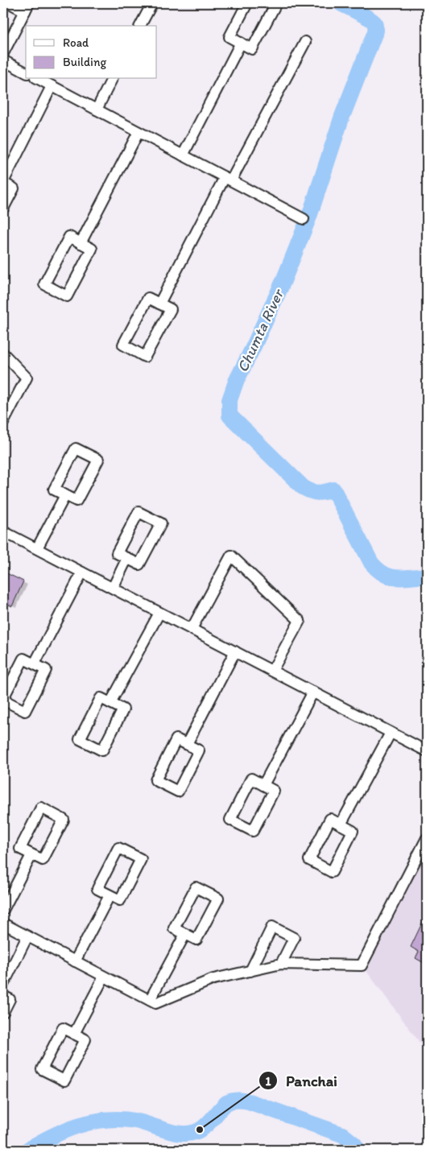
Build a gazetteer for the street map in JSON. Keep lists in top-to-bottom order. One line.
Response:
{"water":["Chumta River"],"places":["Panchai"],"legend":["Road","Building"]}
